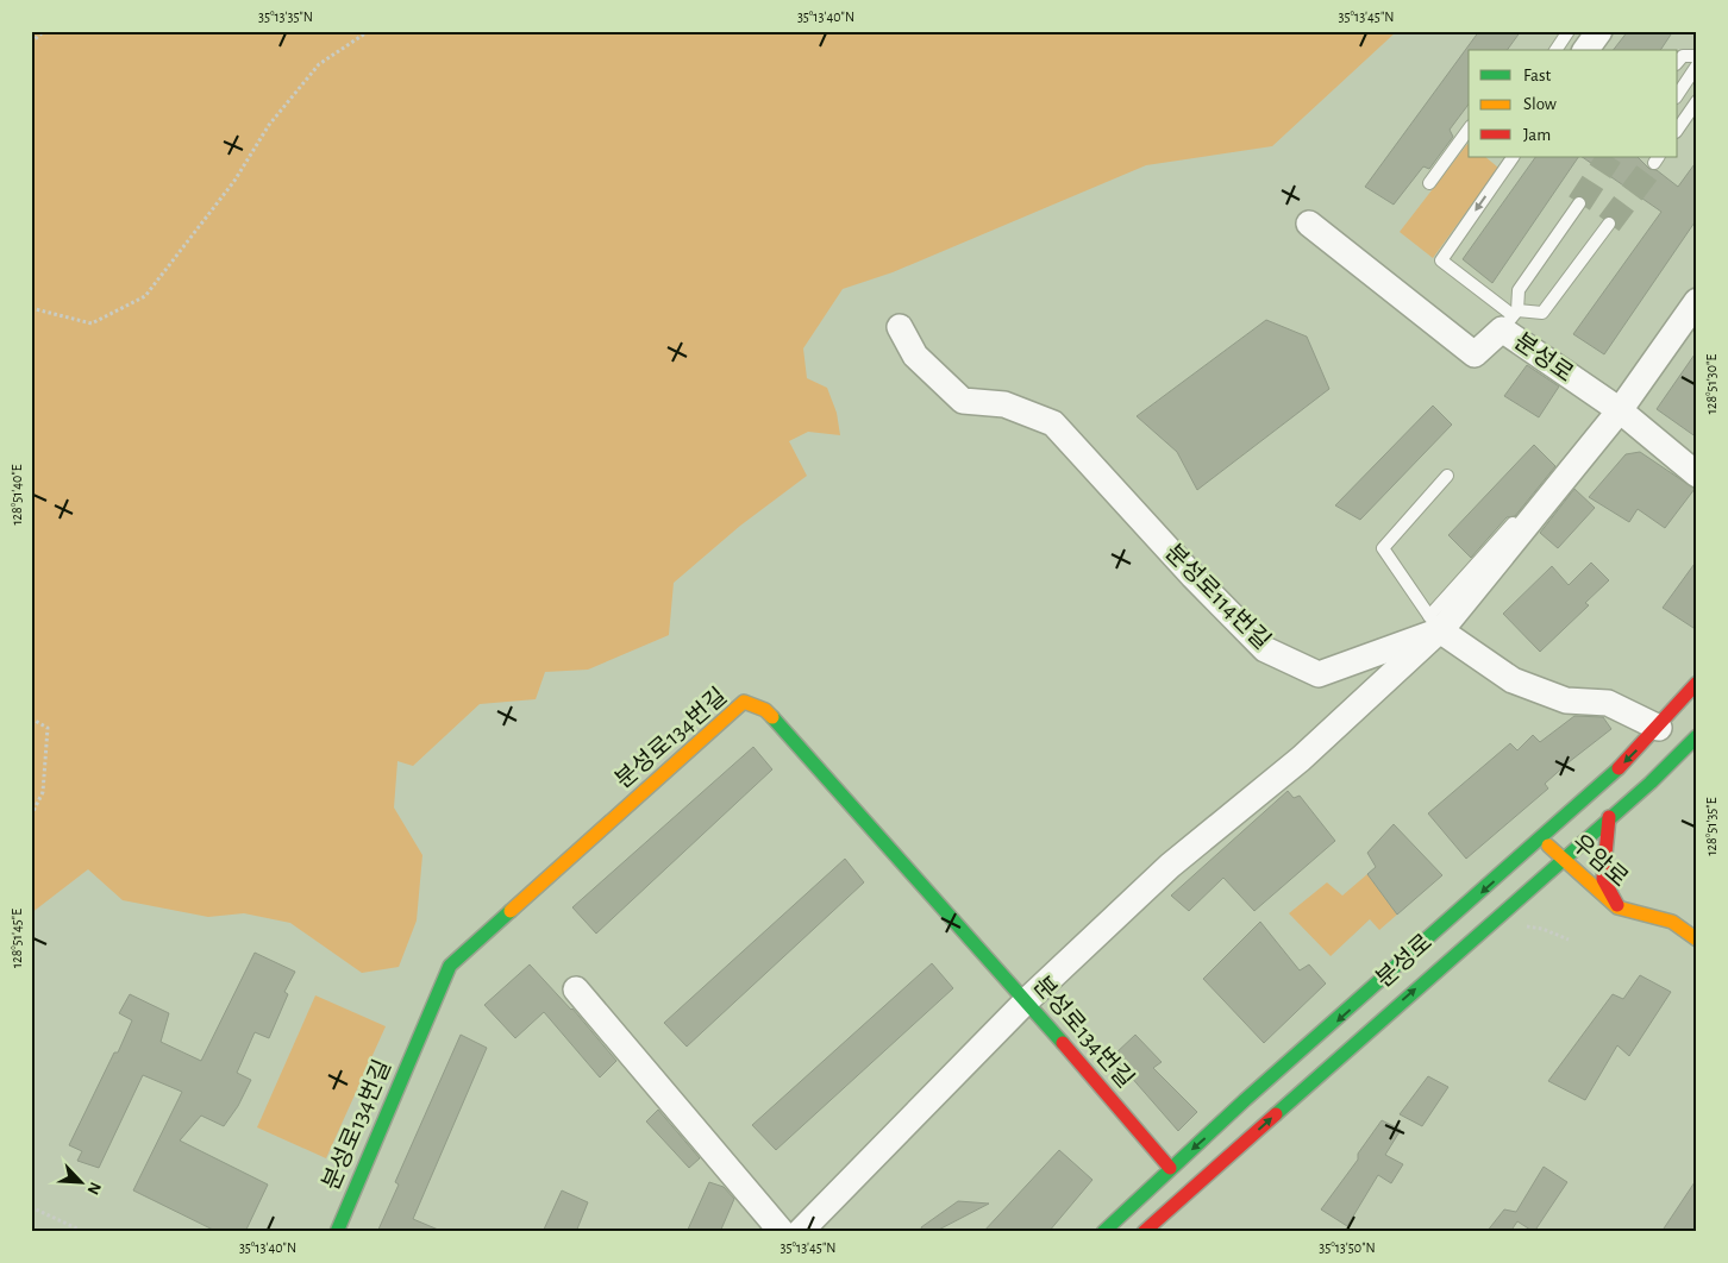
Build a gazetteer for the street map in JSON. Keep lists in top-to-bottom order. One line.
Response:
{"streets":{"main road":["분성로","분성로134번길","우암로"],"street":["분성로114번길"]},"crossings":[["분성로","분성로134번길"],["분성로","우암로"]],"legend":["Fast","Slow","Jam"],"north":"bottom right","coordinates":["35°13'35\"N","35°13'40\"N","35°13'45\"N","128°51'30\"E","128°51'40\"E","128°51'35\"E","128°51'45\"E","35°13'50\"N"]}
